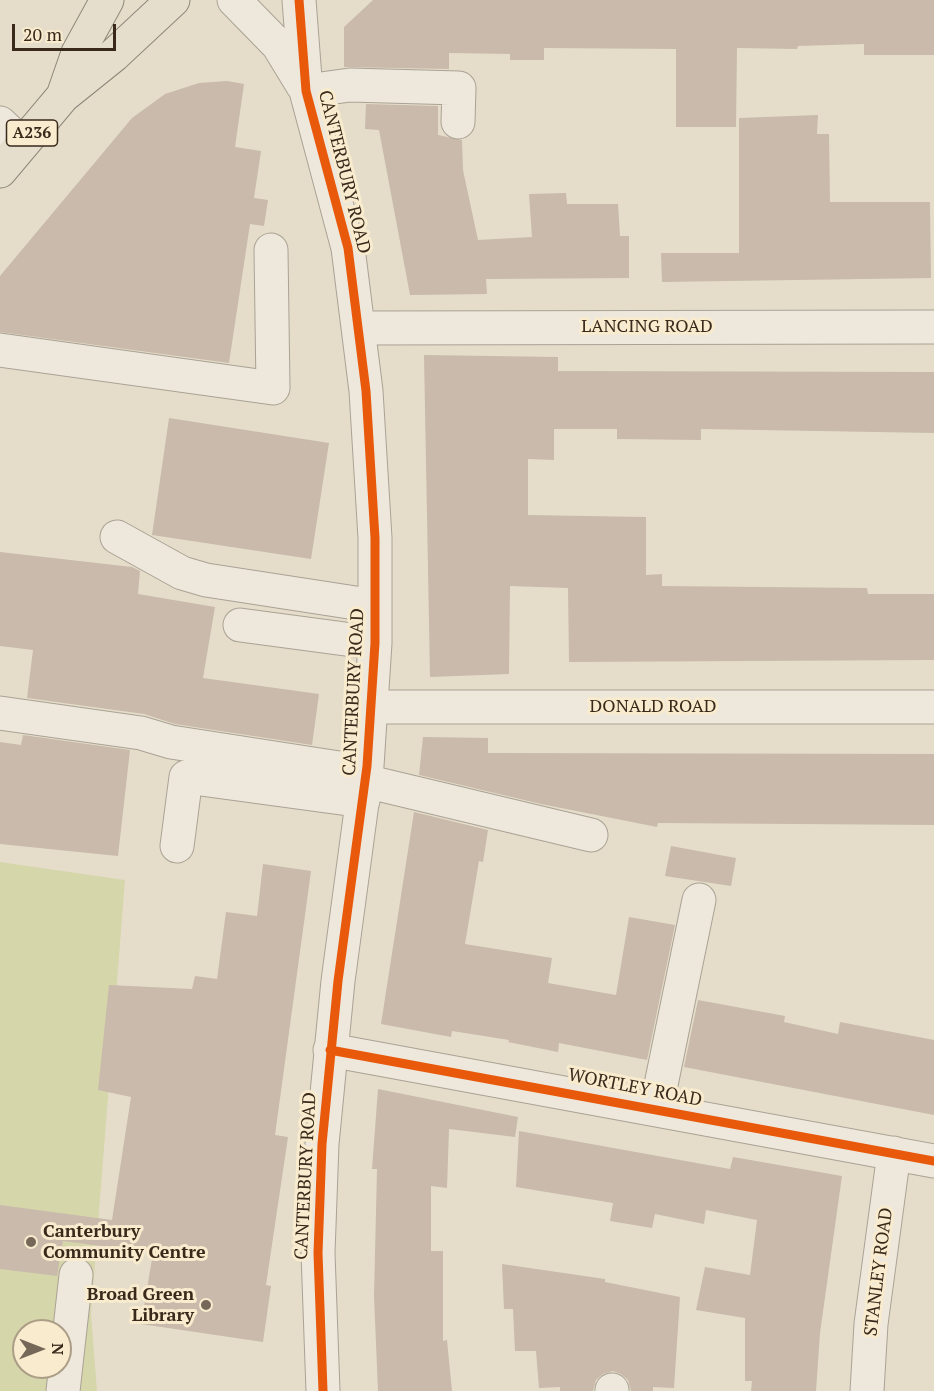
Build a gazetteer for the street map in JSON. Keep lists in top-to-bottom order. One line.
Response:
{"streets":{"main road":["A236"],"street":["CANTERBURY ROAD","LANCING ROAD","DONALD ROAD","WORTLEY ROAD","STANLEY ROAD"]},"crossings":[["CANTERBURY ROAD","LANCING ROAD"],["CANTERBURY ROAD","DONALD ROAD"],["CANTERBURY ROAD","WORTLEY ROAD"],["WORTLEY ROAD","STANLEY ROAD"]],"places":["Canterbury Community Centre","Broad Green Library"],"scale_bar":"20 m","north":"right"}
